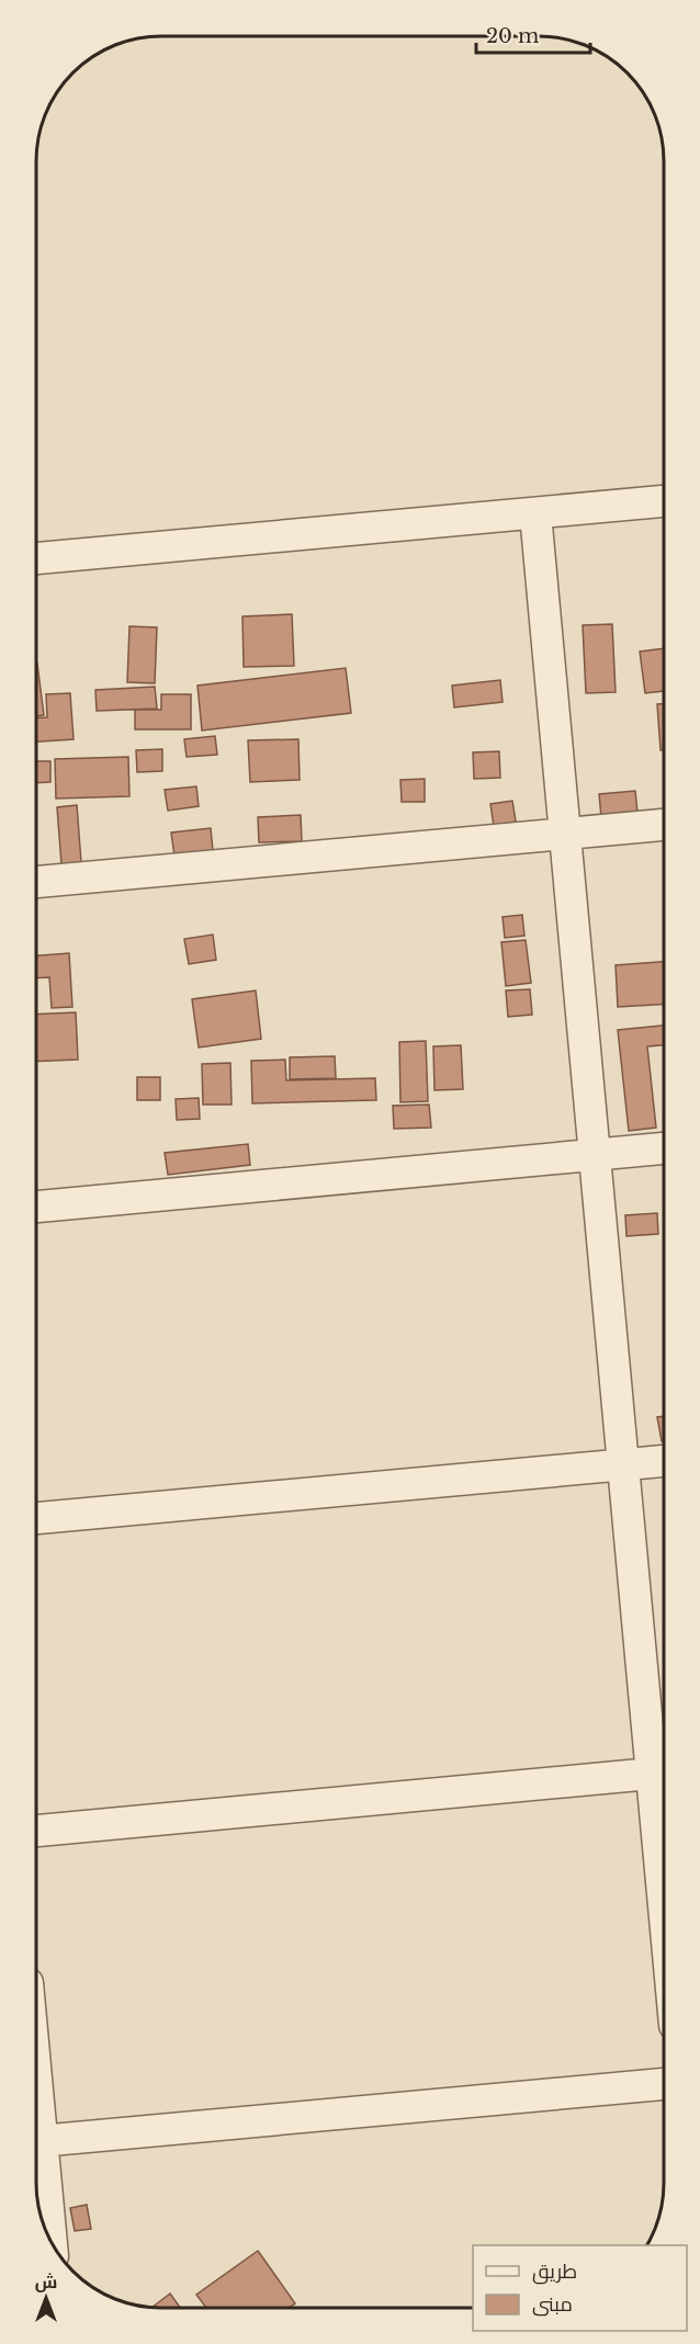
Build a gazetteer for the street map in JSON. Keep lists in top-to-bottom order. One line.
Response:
{"legend":["طريق","مبنى"],"scale_bar":"20 m","north":"top"}
